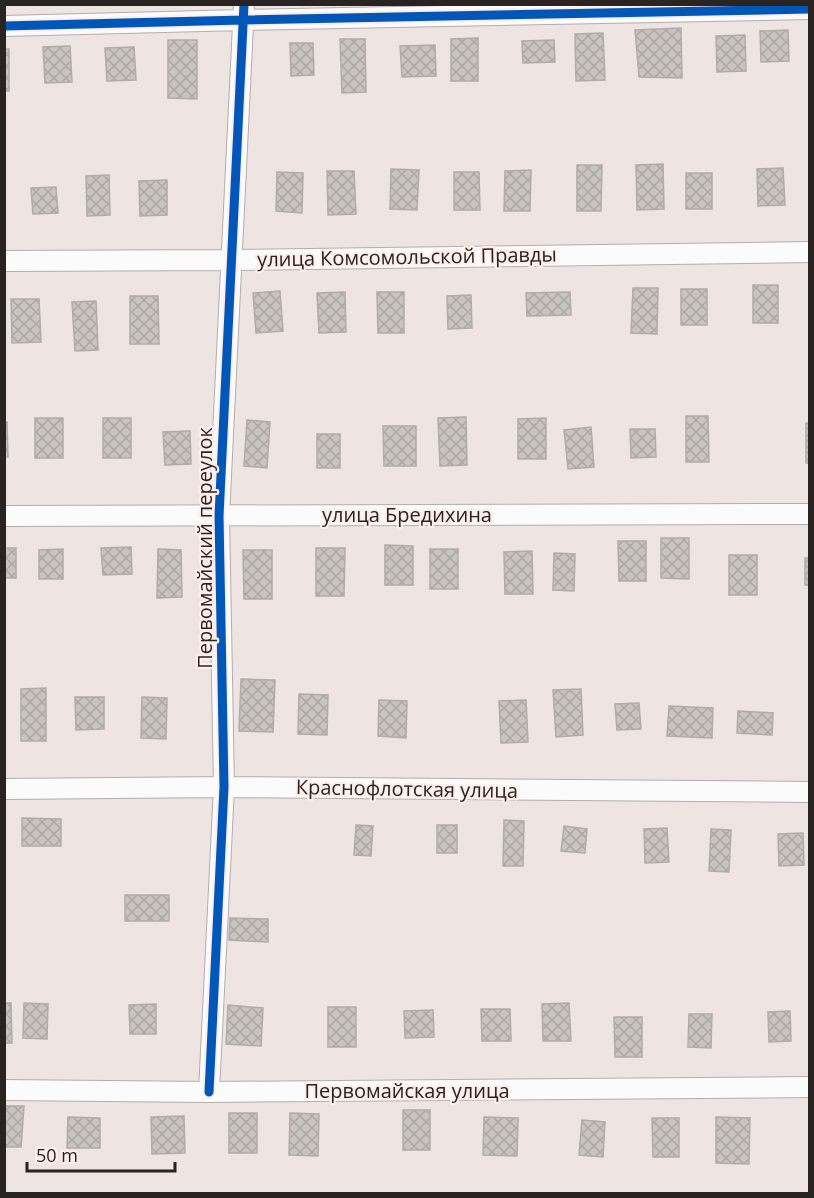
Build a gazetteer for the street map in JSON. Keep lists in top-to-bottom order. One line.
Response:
{"streets":{"street":["улица Комсомольской Правды","улица Бредихина","Первомайский переулок","Краснофлотская улица","Первомайская улица"]},"crossings":[["улица Комсомольской Правды","Первомайский переулок"],["улица Бредихина","Первомайский переулок"],["Первомайский переулок","Краснофлотская улица"],["Первомайский переулок","Первомайская улица"]],"scale_bar":"50 m"}
